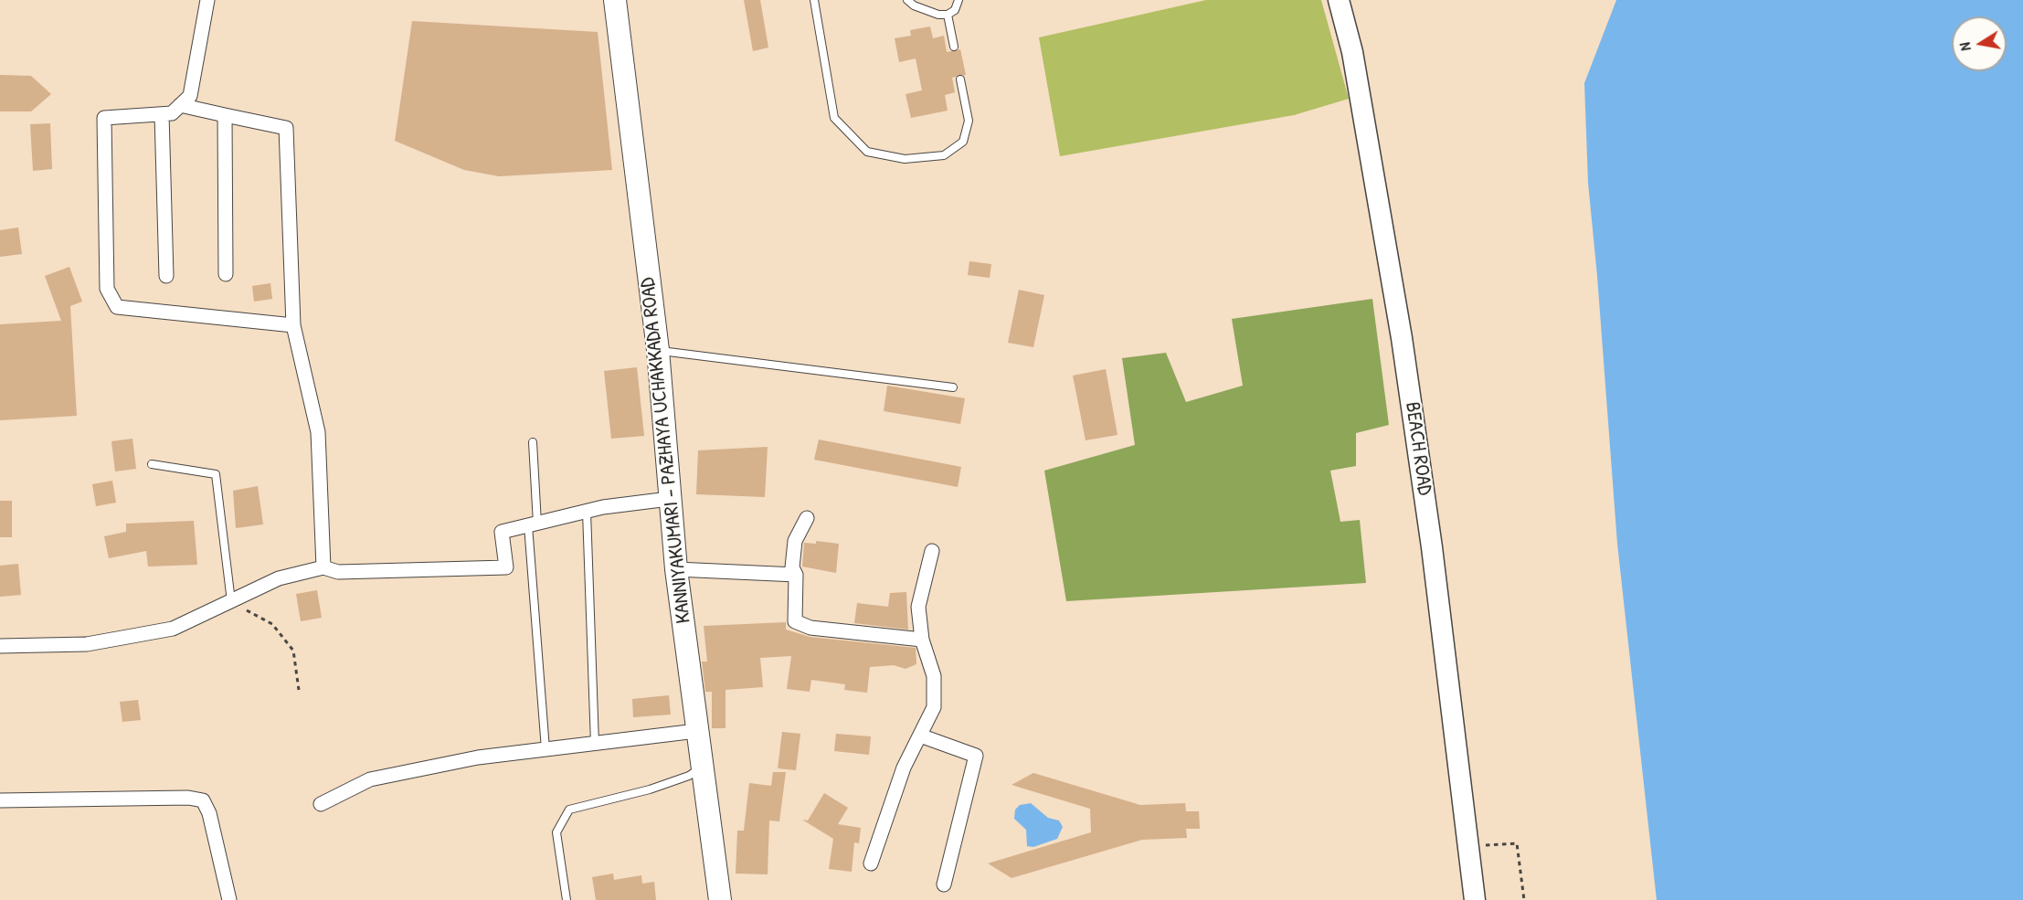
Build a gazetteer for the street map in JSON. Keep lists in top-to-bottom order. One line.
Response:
{"streets":{"main road":["KANNIYAKUMARI - PAZHAYA UCHAKKADA ROAD"],"street":["BEACH ROAD"]},"north":"left"}
